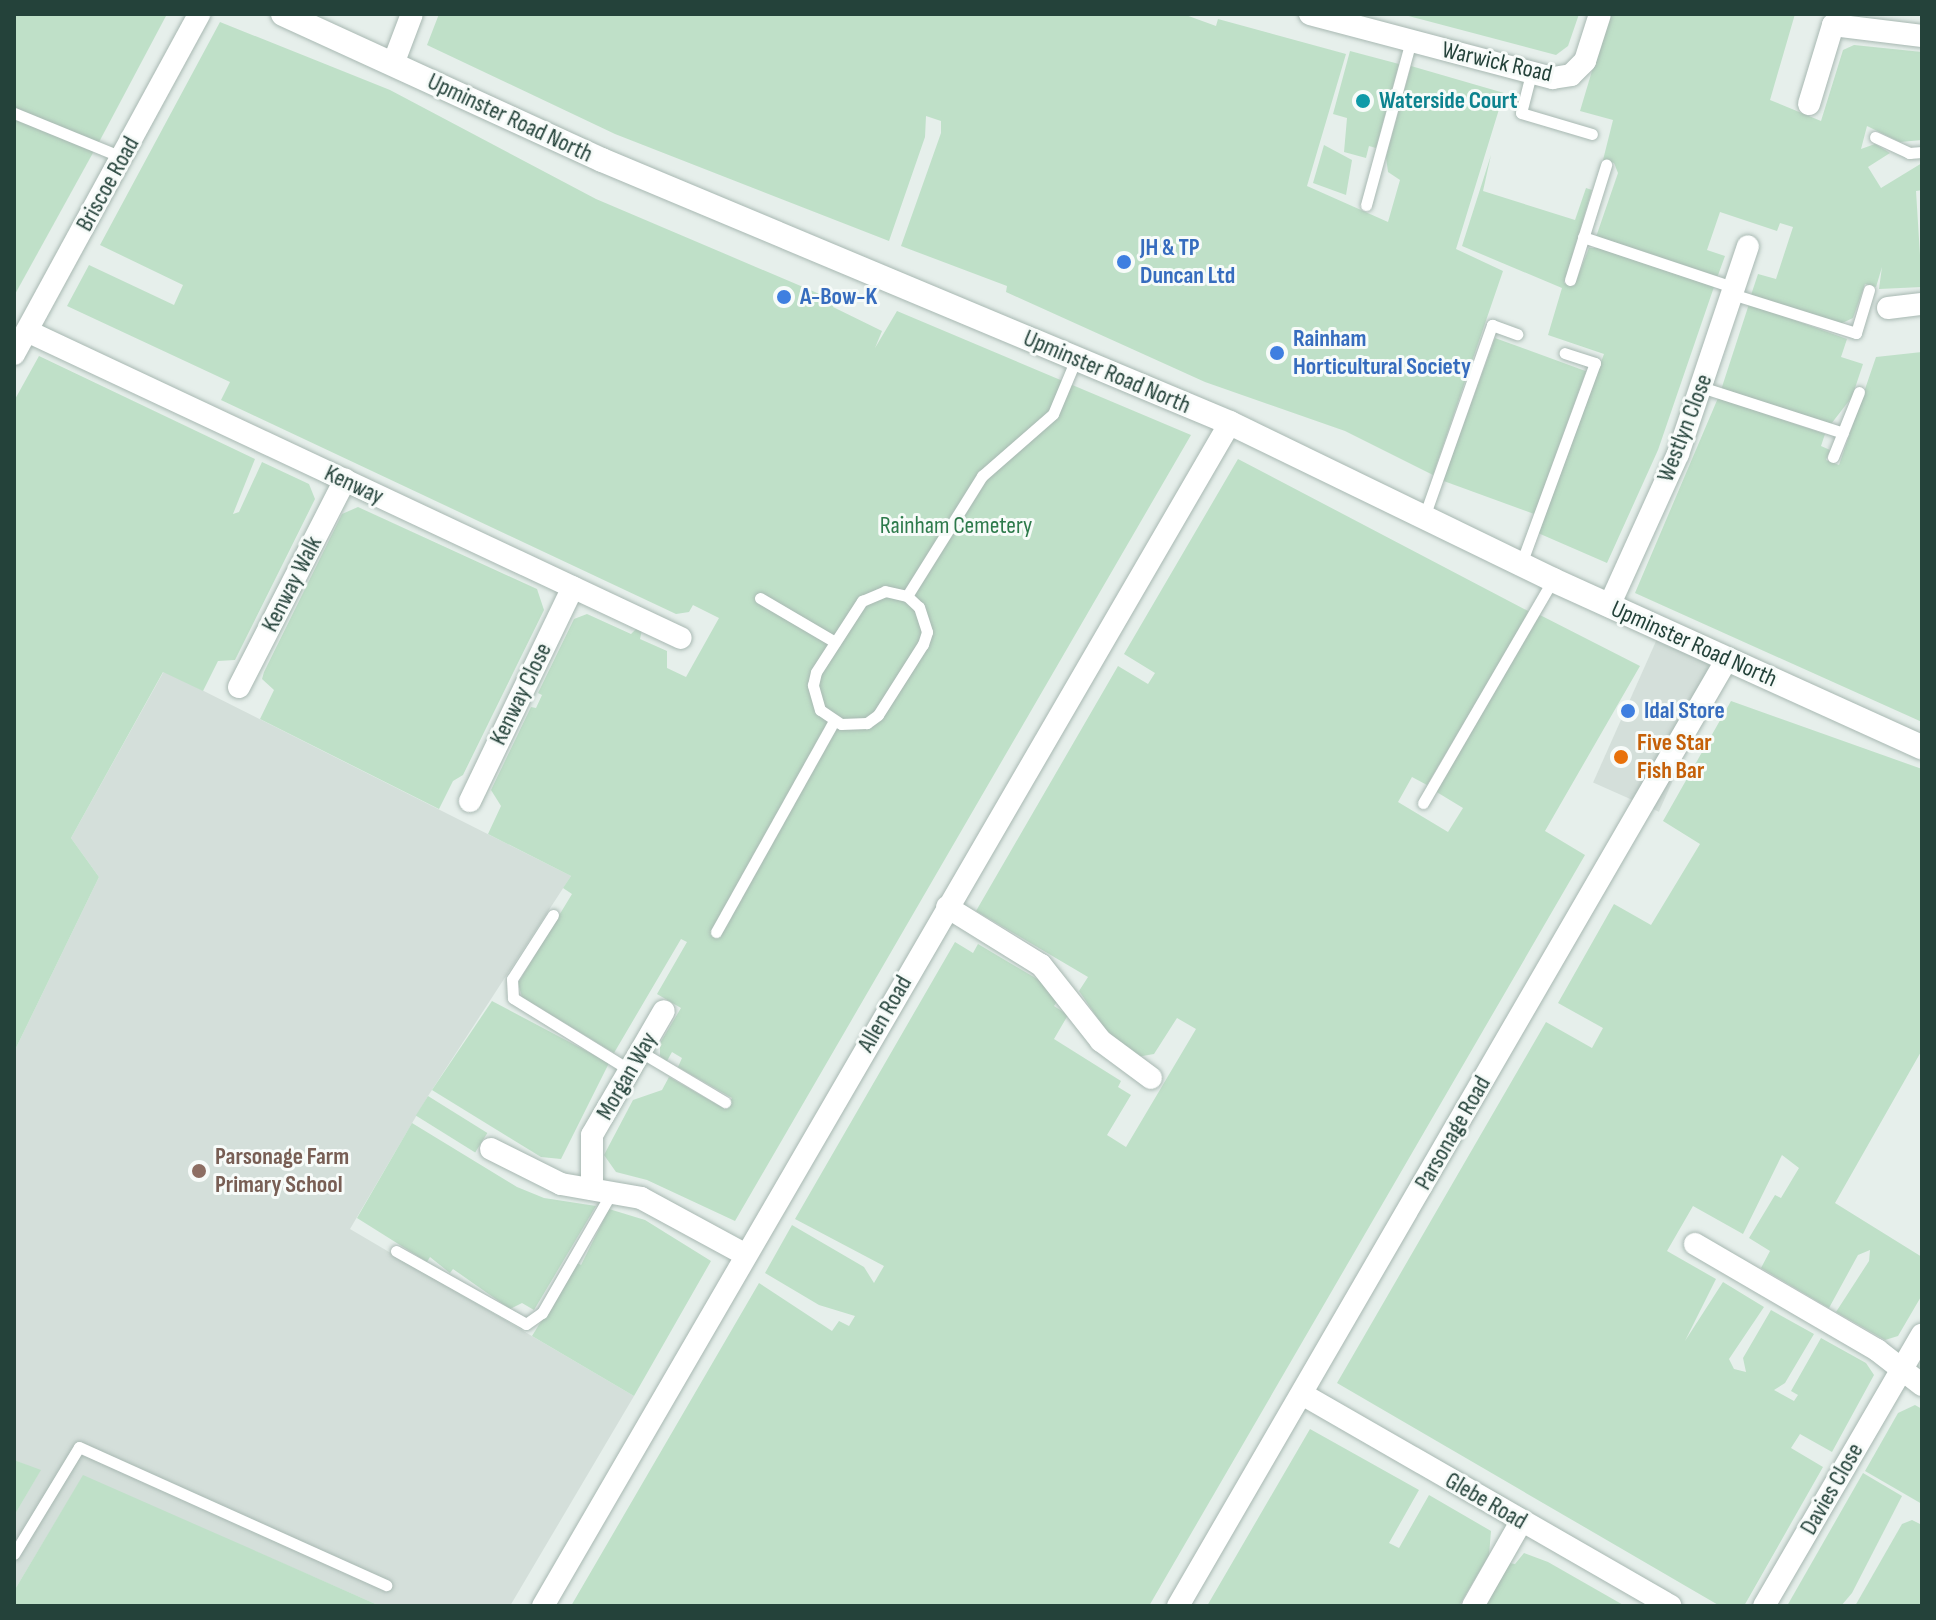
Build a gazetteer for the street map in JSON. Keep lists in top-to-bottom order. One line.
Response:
{"streets":{"street":["Warwick Road","Upminster Road North","Briscoe Road","Westlyn Close","Kenway","Kenway Walk","Kenway Close","Allen Road","Morgan Way","Parsonage Road","Davies Close","Glebe Road"]},"crossings":[["Upminster Road North","Westlyn Close"],["Upminster Road North","Allen Road"],["Upminster Road North","Parsonage Road"],["Briscoe Road","Kenway"],["Kenway","Kenway Walk"],["Kenway","Kenway Close"],["Parsonage Road","Glebe Road"]],"parks":["Rainham Cemetery"],"places":["Waterside Court","JH & TP Duncan Ltd","A-Bow-K","Rainham Horticultural Society","Idal Store","Five Star Fish Bar","Parsonage Farm Primary School"]}
